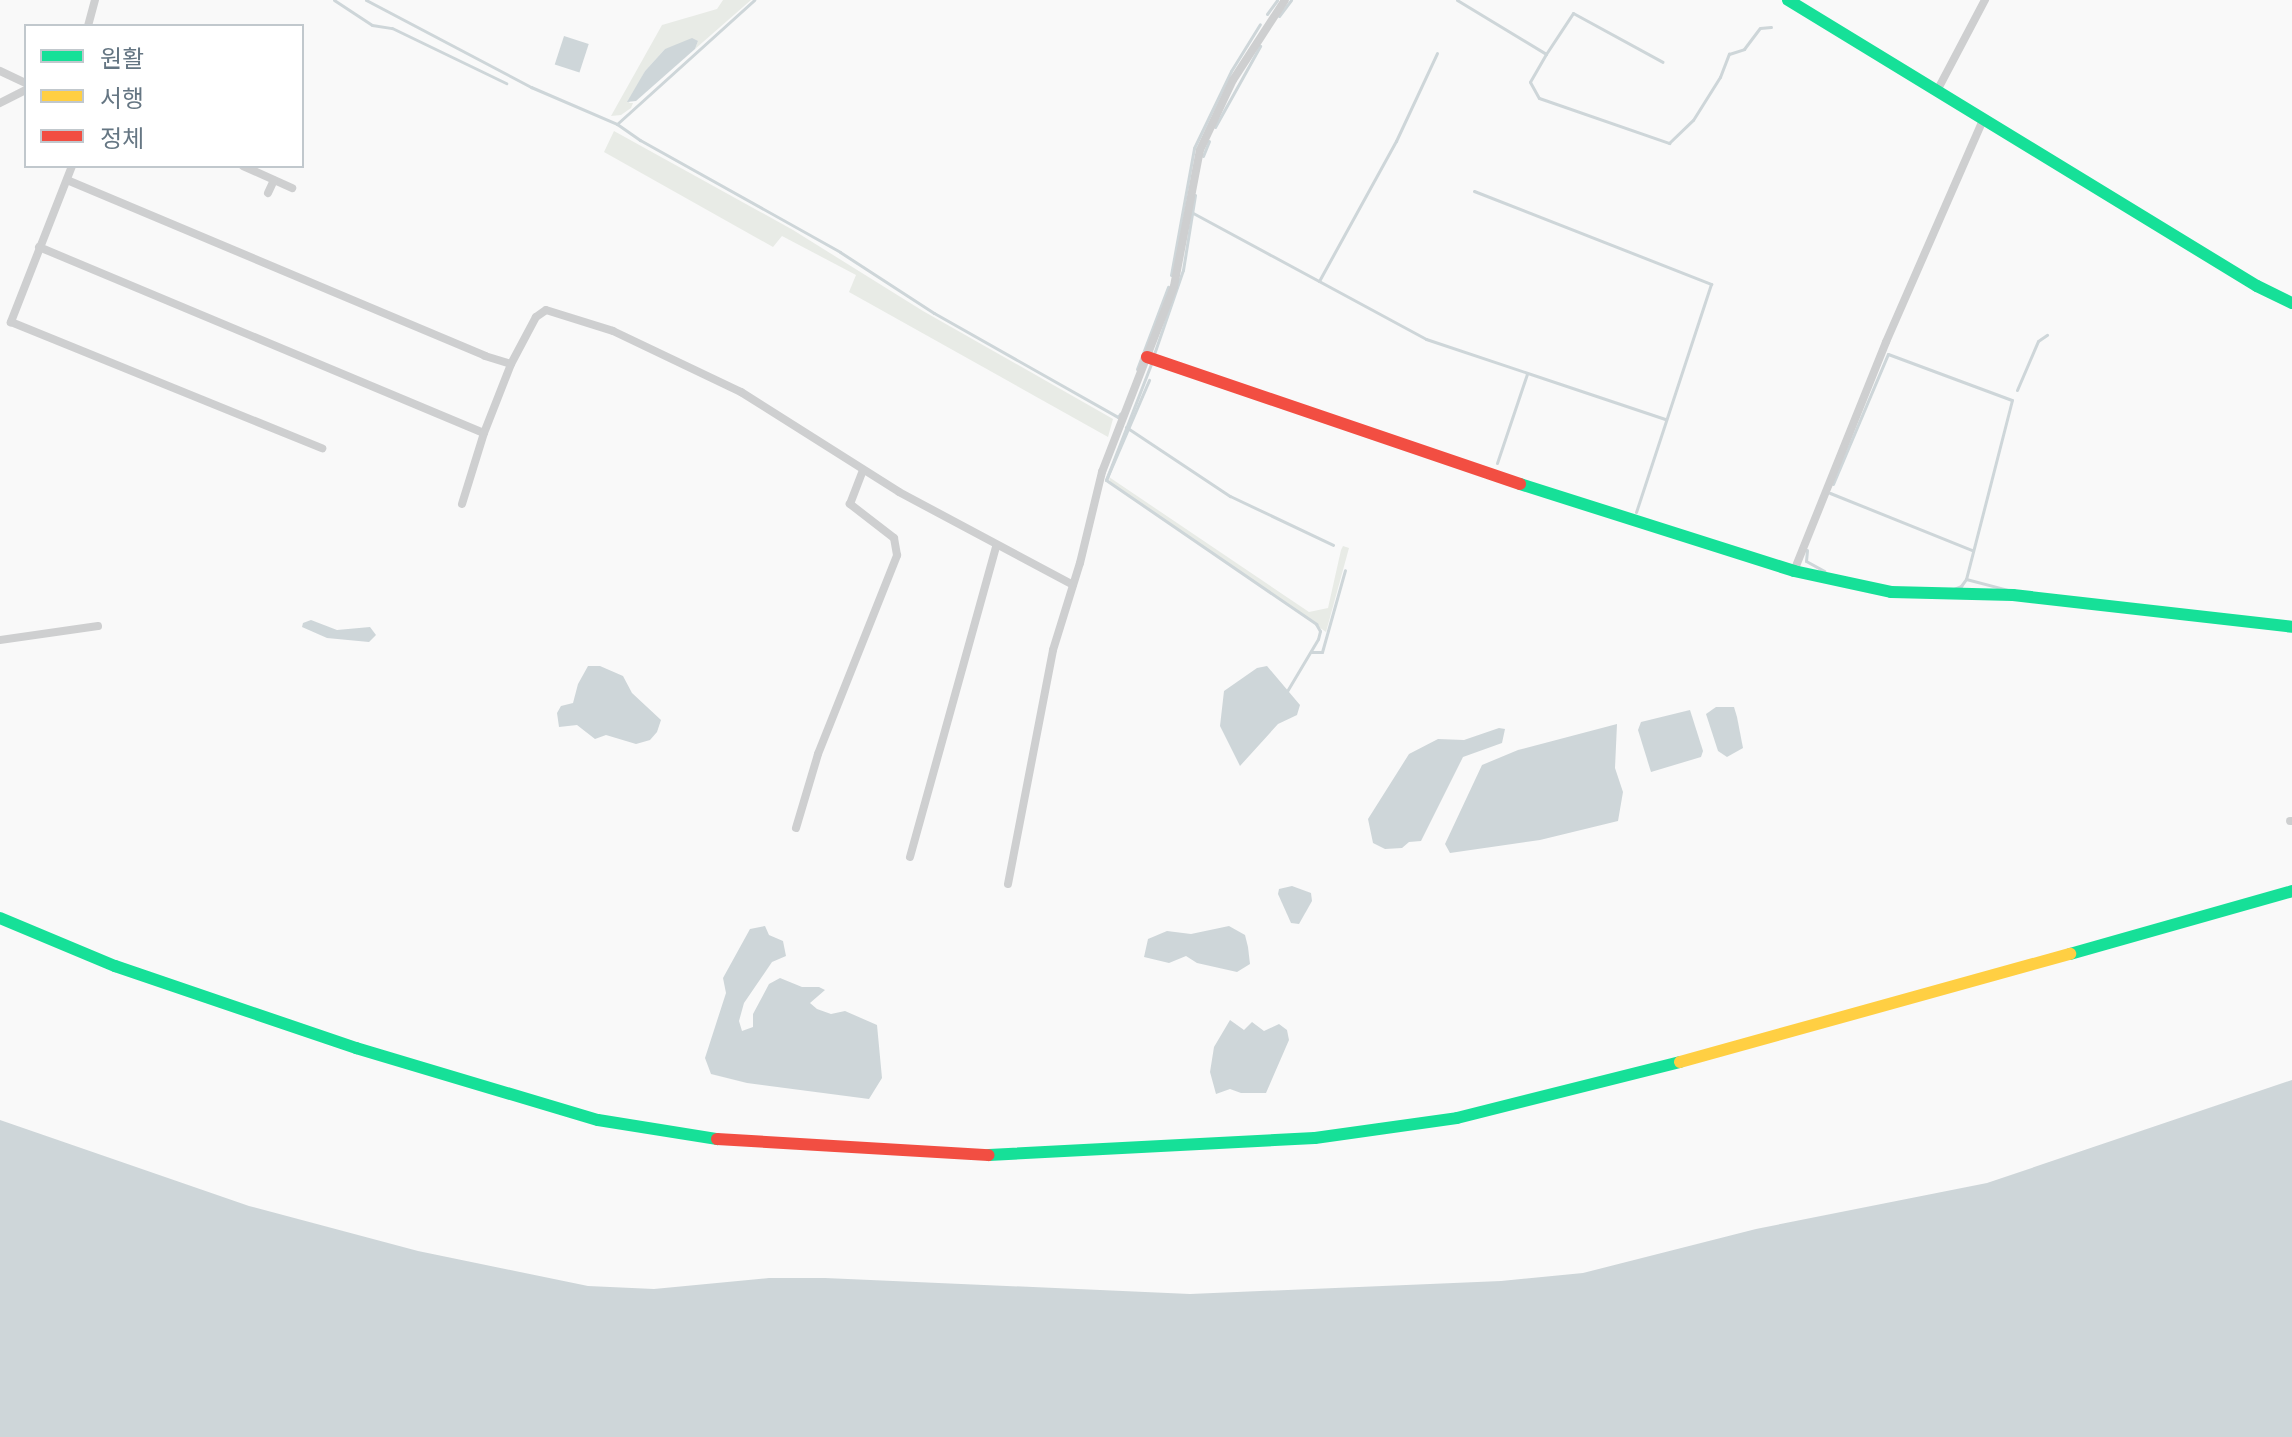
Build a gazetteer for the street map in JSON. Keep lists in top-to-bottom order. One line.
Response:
{"legend":["원활","서행","정체"]}
